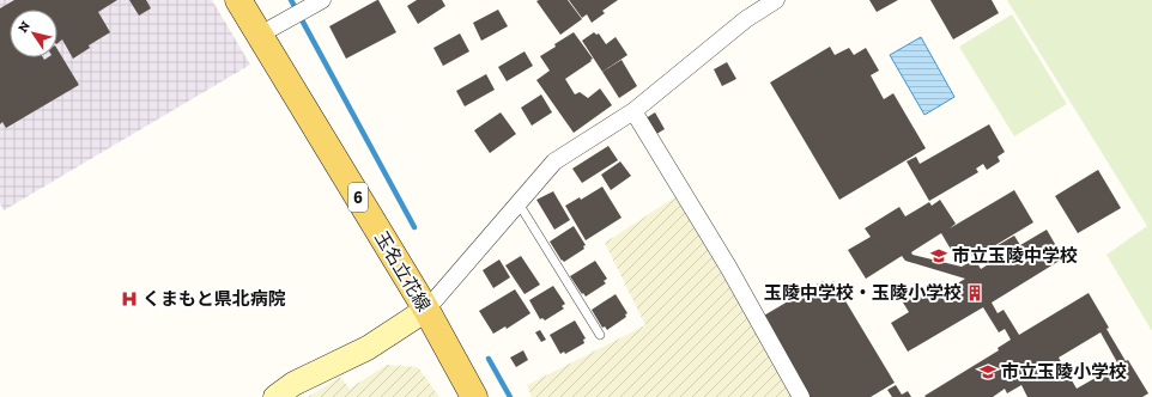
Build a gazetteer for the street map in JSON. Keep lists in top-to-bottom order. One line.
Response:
{"streets":{"main road":["6","玉名立花線"]},"places":{"school or university":["市立玉陵中学校","市立玉陵小学校"],"building":["玉陵中学校・玉陵小学校"],"hospital":["くまもと県北病院"]},"north":"top left"}
